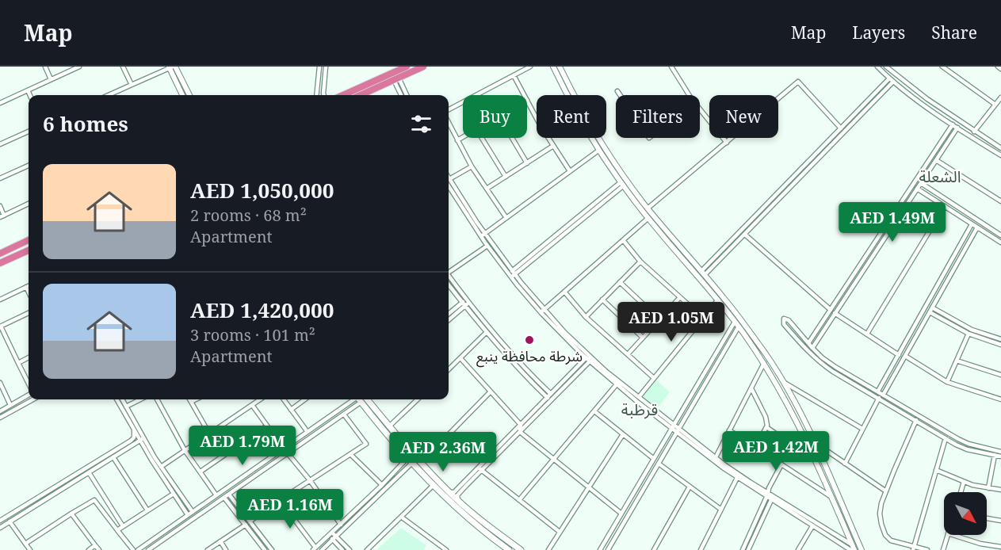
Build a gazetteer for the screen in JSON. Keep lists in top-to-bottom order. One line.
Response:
{"districts":["الشعلة","قرطبة"],"places":["شرطة محافظة ينبع"],"north":"bottom right","page":{"header":"Map","nav":["Map","Layers","Share"],"chip":["Buy","Rent","Filters","New"],"heading":"6 homes","list":[{"name":"AED 1,050,000","note":"2 rooms · 68 m² · Apartment"},{"name":"AED 1,420,000","note":"3 rooms · 101 m² · Apartment"}],"price":["AED 1.49M","AED 1.05M","AED 1.79M","AED 1.42M","AED 2.36M","AED 1.16M"]}}
